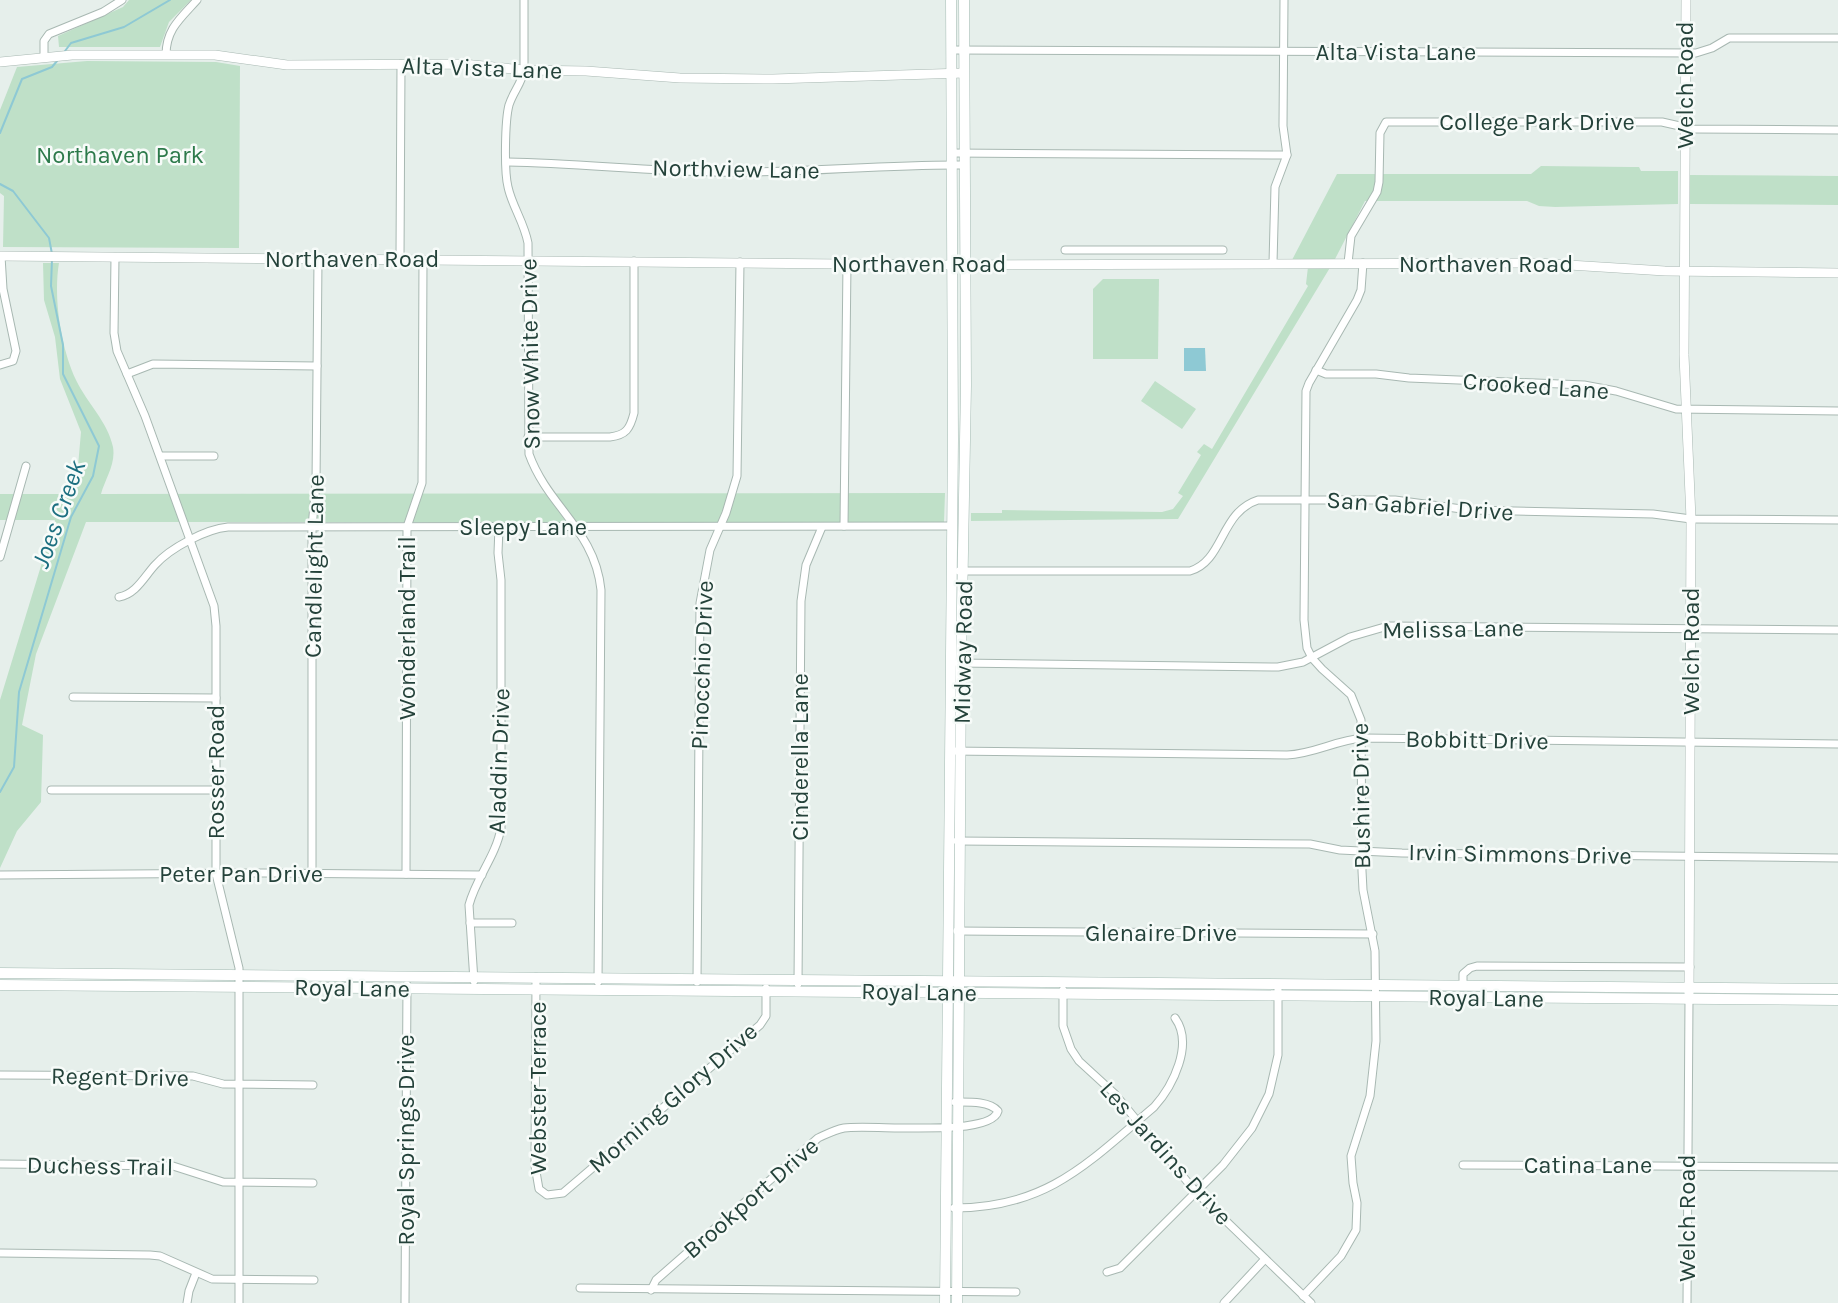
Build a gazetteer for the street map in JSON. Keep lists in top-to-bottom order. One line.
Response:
{"streets":{"main road":["Midway Road","Royal Lane"],"street":["Alta Vista Lane","Welch Road","College Park Drive","Northview Lane","Northaven Road","Snow White Drive","Crooked Lane","San Gabriel Drive","Sleepy Lane","Candlelight Lane","Wonderland Trail","Melissa Lane","Pinocchio Drive","Bobbitt Drive","Cinderella Lane","Aladdin Drive","Rosser Road","Bushire Drive","Irvin Simmons Drive","Peter Pan Drive","Glenaire Drive","Regent Drive","Webster Terrace","Morning Glory Drive","Royal Springs Drive","Les Jardins Drive","Catina Lane","Duchess Trail","Brookport Drive"]},"crossings":[["Alta Vista Lane","Welch Road"],["Alta Vista Lane","Snow White Drive"],["Alta Vista Lane","Midway Road"],["Welch Road","College Park Drive"],["Welch Road","Northaven Road"],["Welch Road","Crooked Lane"],["Welch Road","San Gabriel Drive"],["Welch Road","Melissa Lane"],["Welch Road","Bobbitt Drive"],["Welch Road","Irvin Simmons Drive"],["Welch Road","Royal Lane"],["Welch Road","Catina Lane"],["College Park Drive","Northaven Road"],["Northview Lane","Snow White Drive"],["Northview Lane","Midway Road"],["Northaven Road","Snow White Drive"],["Northaven Road","Candlelight Lane"],["Northaven Road","Wonderland Trail"],["Northaven Road","Midway Road"],["Northaven Road","Pinocchio Drive"],["Northaven Road","Rosser Road"],["Snow White Drive","Sleepy Lane"],["Snow White Drive","Royal Lane"],["San Gabriel Drive","Midway Road"],["Sleepy Lane","Candlelight Lane"],["Sleepy Lane","Wonderland Trail"],["Sleepy Lane","Midway Road"],["Sleepy Lane","Pinocchio Drive"],["Sleepy Lane","Cinderella Lane"],["Sleepy Lane","Aladdin Drive"],["Sleepy Lane","Rosser Road"],["Candlelight Lane","Peter Pan Drive"],["Wonderland Trail","Peter Pan Drive"],["Melissa Lane","Midway Road"],["Melissa Lane","Bushire Drive"],["Midway Road","Bobbitt Drive"],["Midway Road","Irvin Simmons Drive"],["Midway Road","Glenaire Drive"],["Midway Road","Royal Lane"],["Midway Road","Brookport Drive"],["Pinocchio Drive","Royal Lane"],["Bobbitt Drive","Bushire Drive"],["Cinderella Lane","Royal Lane"],["Aladdin Drive","Peter Pan Drive"],["Aladdin Drive","Royal Lane"],["Rosser Road","Peter Pan Drive"],["Rosser Road","Royal Lane"],["Rosser Road","Regent Drive"],["Rosser Road","Duchess Trail"],["Bushire Drive","Irvin Simmons Drive"],["Bushire Drive","Glenaire Drive"],["Bushire Drive","Royal Lane"],["Bushire Drive","Les Jardins Drive"],["Royal Lane","Webster Terrace"],["Royal Lane","Morning Glory Drive"],["Royal Lane","Royal Springs Drive"],["Royal Lane","Les Jardins Drive"],["Webster Terrace","Morning Glory Drive"]],"water":["Joes Creek"],"parks":["Northaven Park"]}
